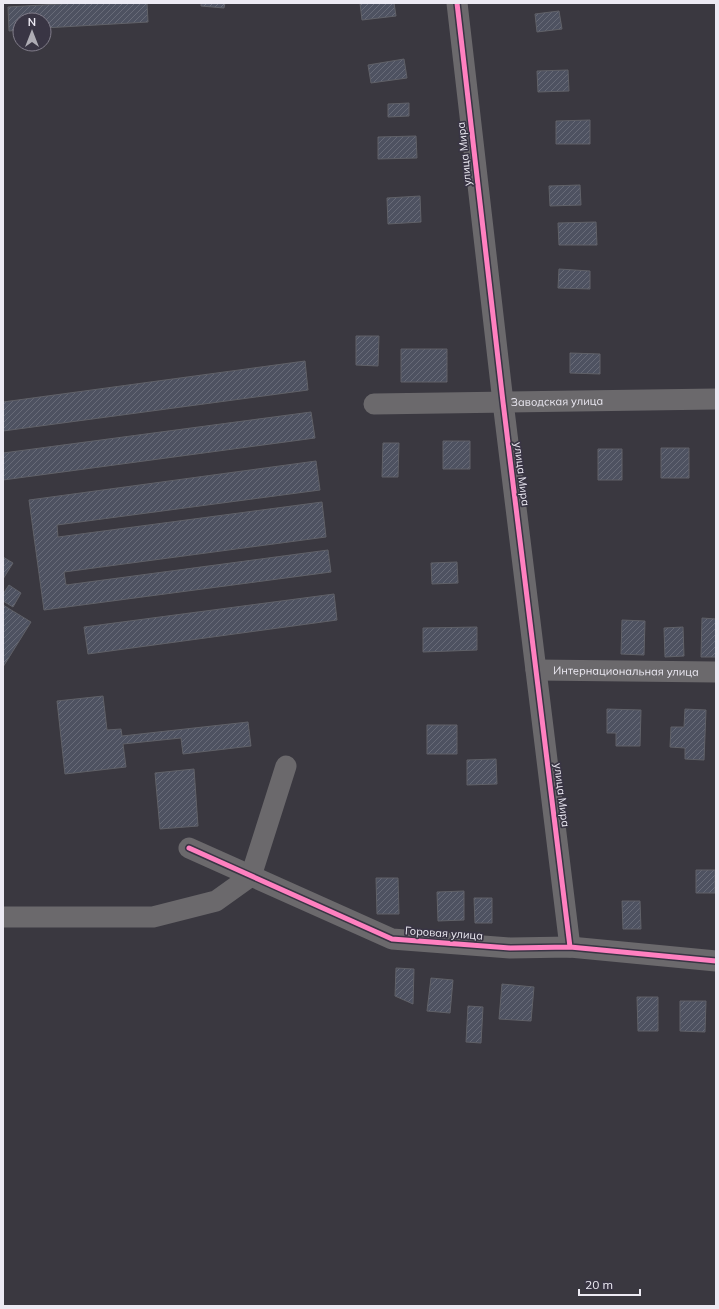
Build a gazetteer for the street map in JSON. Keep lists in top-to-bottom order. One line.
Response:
{"streets":{"street":["улица Мира","Заводская улица","Интернациональная улица","Горовая улица"]},"crossings":[["улица Мира","Заводская улица"],["улица Мира","Интернациональная улица"],["улица Мира","Горовая улица"]],"scale_bar":"20 m","north":"top"}
